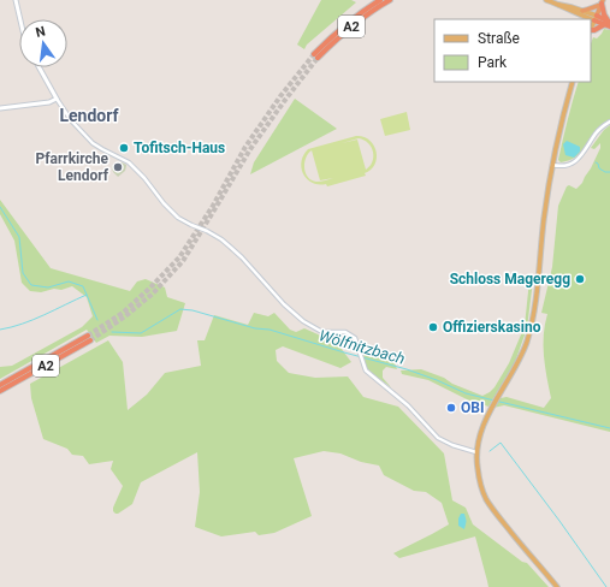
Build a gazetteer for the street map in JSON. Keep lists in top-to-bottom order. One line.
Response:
{"streets":{"highway":["A2"]},"districts":["Lendorf"],"water":["Wölfnitzbach"],"places":["Tofitsch-Haus","Pfarrkirche Lendorf","Schloss Mageregg","Offizierskasino","OBI"],"legend":["Straße","Park"],"north":"top"}
